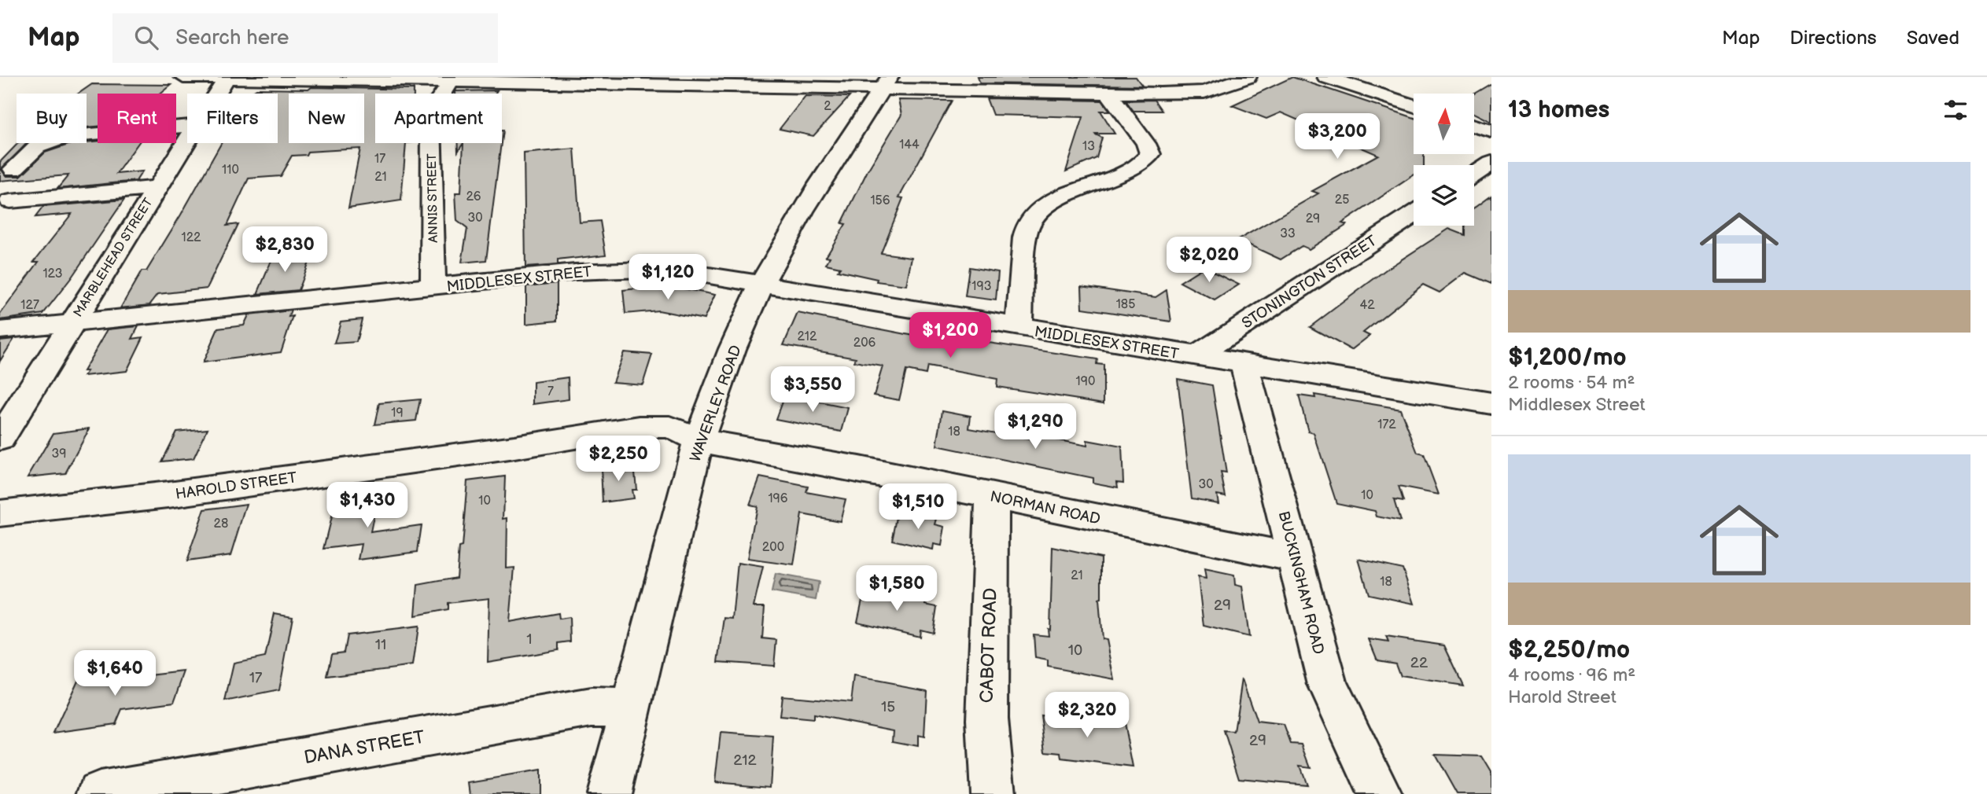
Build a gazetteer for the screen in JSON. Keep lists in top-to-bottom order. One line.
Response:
{"streets":{"street":["ANNIS STREET","MARBLEHEAD STREET","MIDDLESEX STREET","STONINGTON STREET","WAVERLEY ROAD","HAROLD STREET","NORMAN ROAD","BUCKINGHAM ROAD","CABOT ROAD","DANA STREET"]},"crossings":[["ANNIS STREET","MIDDLESEX STREET"],["MARBLEHEAD STREET","MIDDLESEX STREET"],["MIDDLESEX STREET","STONINGTON STREET"],["MIDDLESEX STREET","WAVERLEY ROAD"],["MIDDLESEX STREET","BUCKINGHAM ROAD"],["WAVERLEY ROAD","HAROLD STREET"],["WAVERLEY ROAD","NORMAN ROAD"],["WAVERLEY ROAD","DANA STREET"],["HAROLD STREET","NORMAN ROAD"],["NORMAN ROAD","BUCKINGHAM ROAD"],["NORMAN ROAD","CABOT ROAD"]],"house_numbers":["2","144","13","17","110","21","26","25","156","30","29","33","122","123","193","185","127","42","212","206","190","7","19","172","18","39","30","10","196","10","28","200","21","18","29","1","11","10","22","17","15","29","212"],"north":"top","page":{"header":"Map","search":"Search here","nav":["Map","Directions","Saved"],"heading":"13 homes","chip":["Buy","Rent","Filters","New","Apartment"],"price":["$3,200","$2,830","$2,020","$1,120","$1,200","$3,550","$1,290","$2,250","$1,430","$1,510","$1,580","$1,640","$2,320"],"list":[{"name":"$1,200/mo","note":"2 rooms · 54 m² · Middlesex Street"},{"name":"$2,250/mo","note":"4 rooms · 96 m² · Harold Street"}]}}
